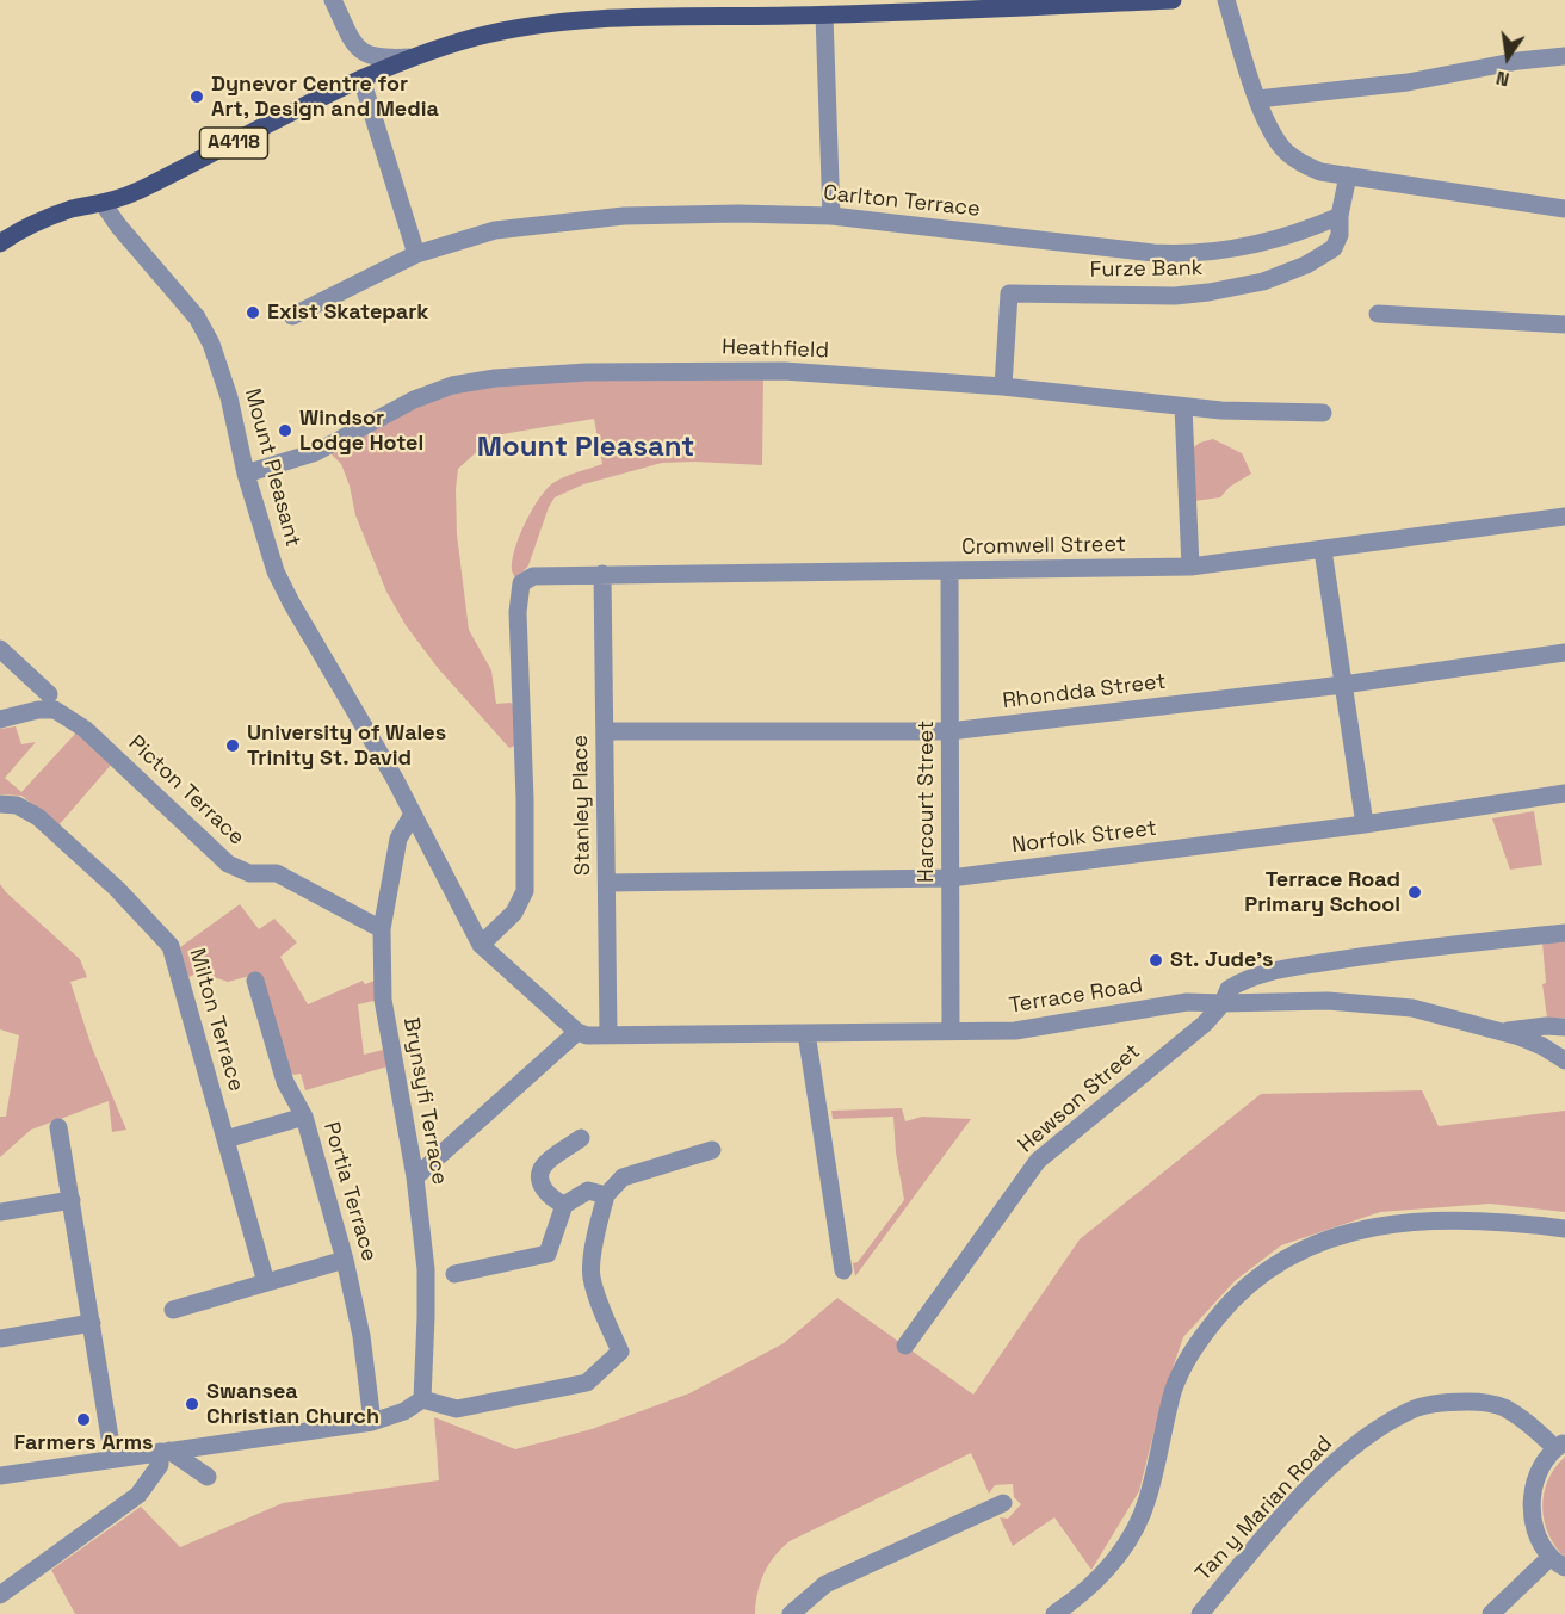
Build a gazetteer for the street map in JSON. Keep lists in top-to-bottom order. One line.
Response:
{"streets":{"main road":["A4118"],"street":["Carlton Terrace","Furze Bank","Heathfield","Mount Pleasant","Cromwell Street","Rhondda Street","Picton Terrace","Harcourt Street","Stanley Place","Norfolk Street","Terrace Road","Milton Terrace","Hewson Street","Brynsyfi Terrace","Portia Terrace","Tan y Marian Road"]},"crossings":[["A4118","Mount Pleasant"],["Carlton Terrace","Furze Bank"],["Furze Bank","Heathfield"],["Heathfield","Mount Pleasant"],["Mount Pleasant","Cromwell Street"],["Mount Pleasant","Terrace Road"],["Mount Pleasant","Brynsyfi Terrace"],["Cromwell Street","Harcourt Street"],["Cromwell Street","Stanley Place"],["Rhondda Street","Harcourt Street"],["Rhondda Street","Stanley Place"],["Picton Terrace","Brynsyfi Terrace"],["Harcourt Street","Norfolk Street"],["Harcourt Street","Terrace Road"],["Stanley Place","Norfolk Street"],["Stanley Place","Terrace Road"],["Terrace Road","Hewson Street"]],"districts":["Mount Pleasant"],"places":["Dynevor Centre for Art, Design and Media","Exist Skatepark","Windsor Lodge Hotel","University of Wales Trinity St. David","Terrace Road Primary School","St. Jude's","Swansea Christian Church","Farmers Arms"],"north":"bottom"}
